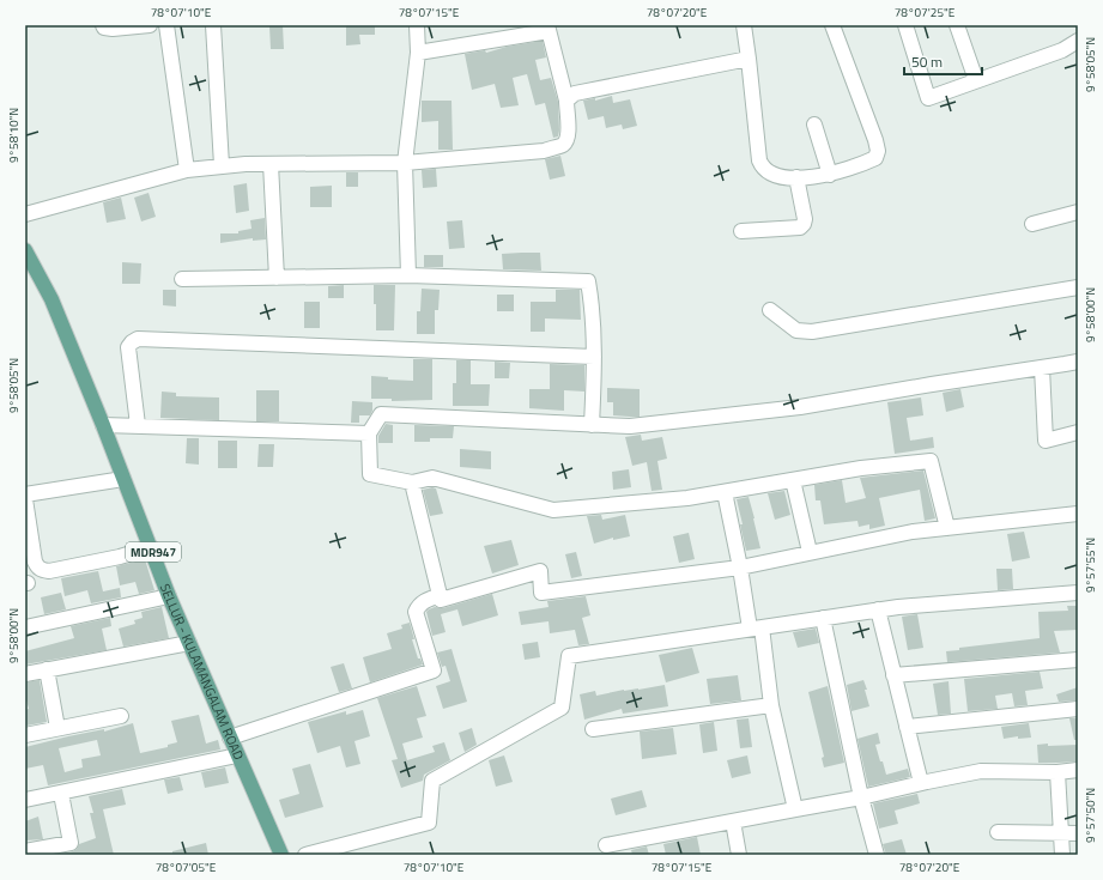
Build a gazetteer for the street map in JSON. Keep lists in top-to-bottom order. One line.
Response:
{"streets":{"main road":["MDR947","SELLUR - KULAMANGALAM ROAD"]},"scale_bar":"50 m","coordinates":["78°07'10\"E","78°07'15\"E","78°07'20\"E","78°07'25\"E","9°58'05\"N","9°58'10\"N","9°58'00\"N","9°57'55\"N","9°57'50\"N","78°07'05\"E"]}
